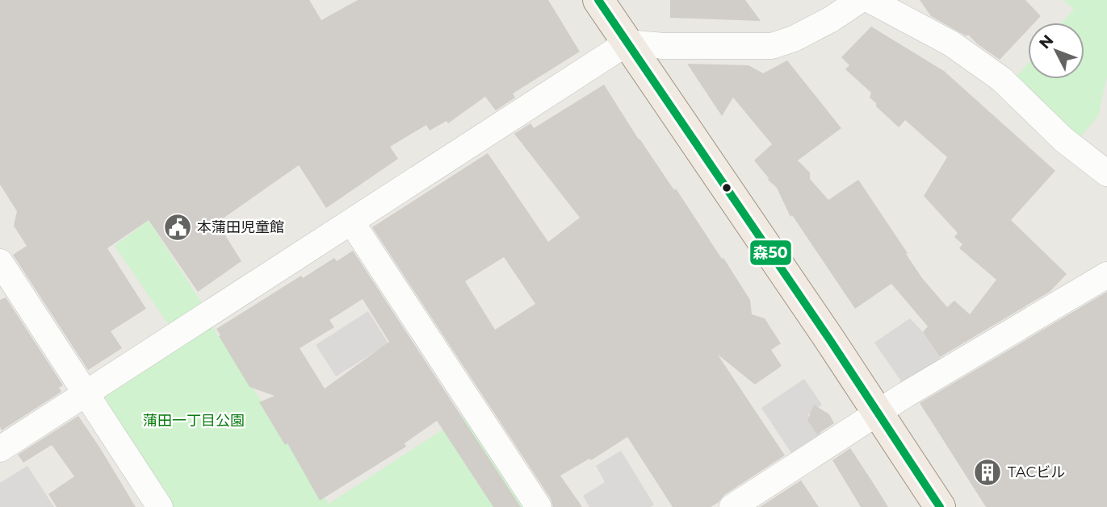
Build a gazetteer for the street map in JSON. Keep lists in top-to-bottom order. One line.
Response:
{"parks":["蒲田一丁目公園"],"places":{"public building":["本蒲田児童館"],"building":["TACビル"]},"lines":["transit line 森50"],"north":"top left"}
